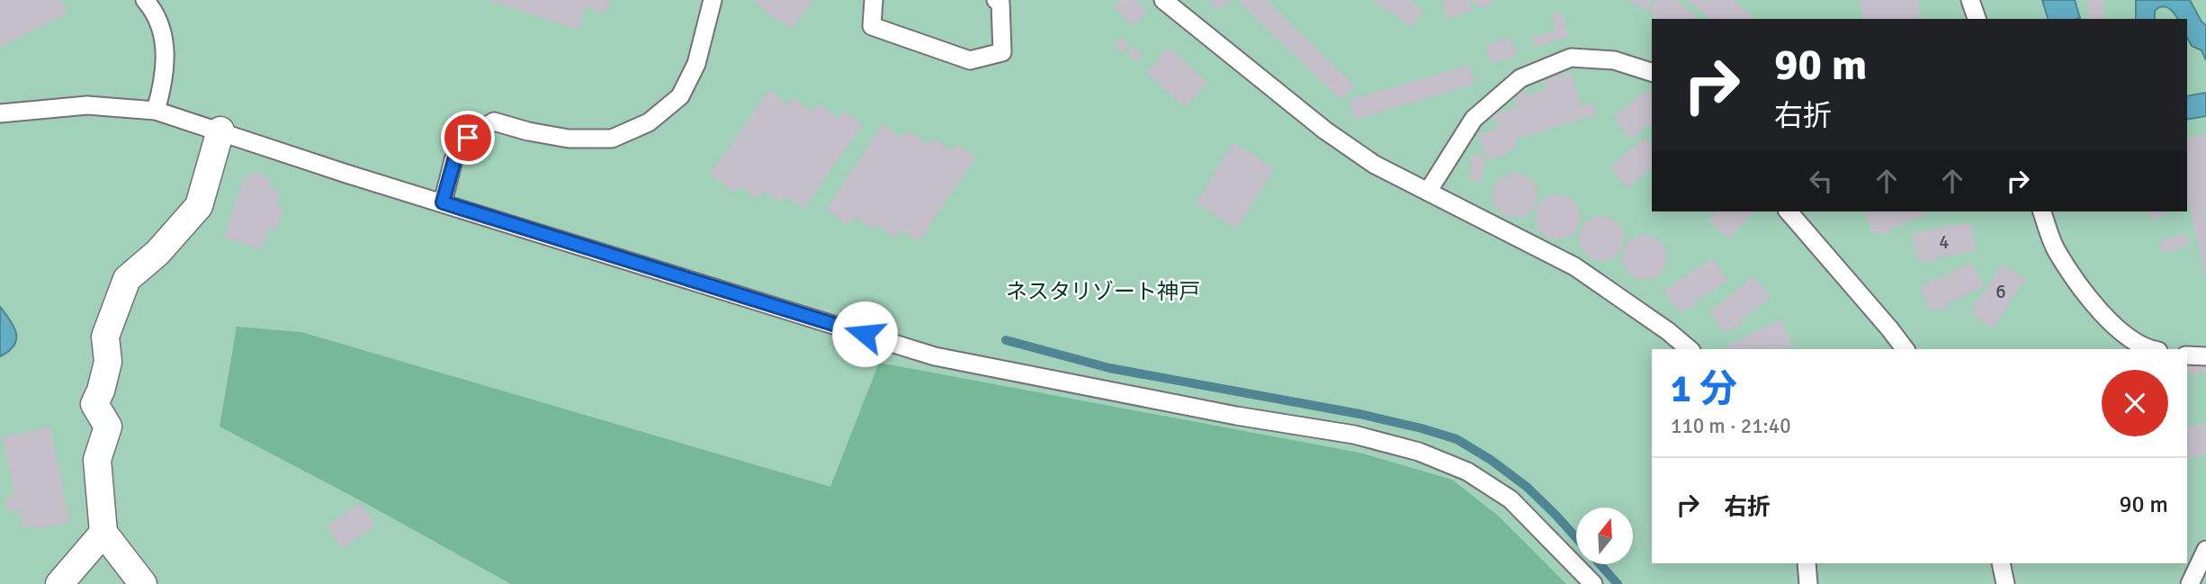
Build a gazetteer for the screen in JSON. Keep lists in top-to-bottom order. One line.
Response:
{"parks":["ネスタリゾート神戸"],"house_numbers":["4","6"],"north":"top","page":{"turn":["90 m","右折"],"heading":["1 分","110 m · 21:40"],"list":[{"name":"右折","value":"90 m"}]}}
